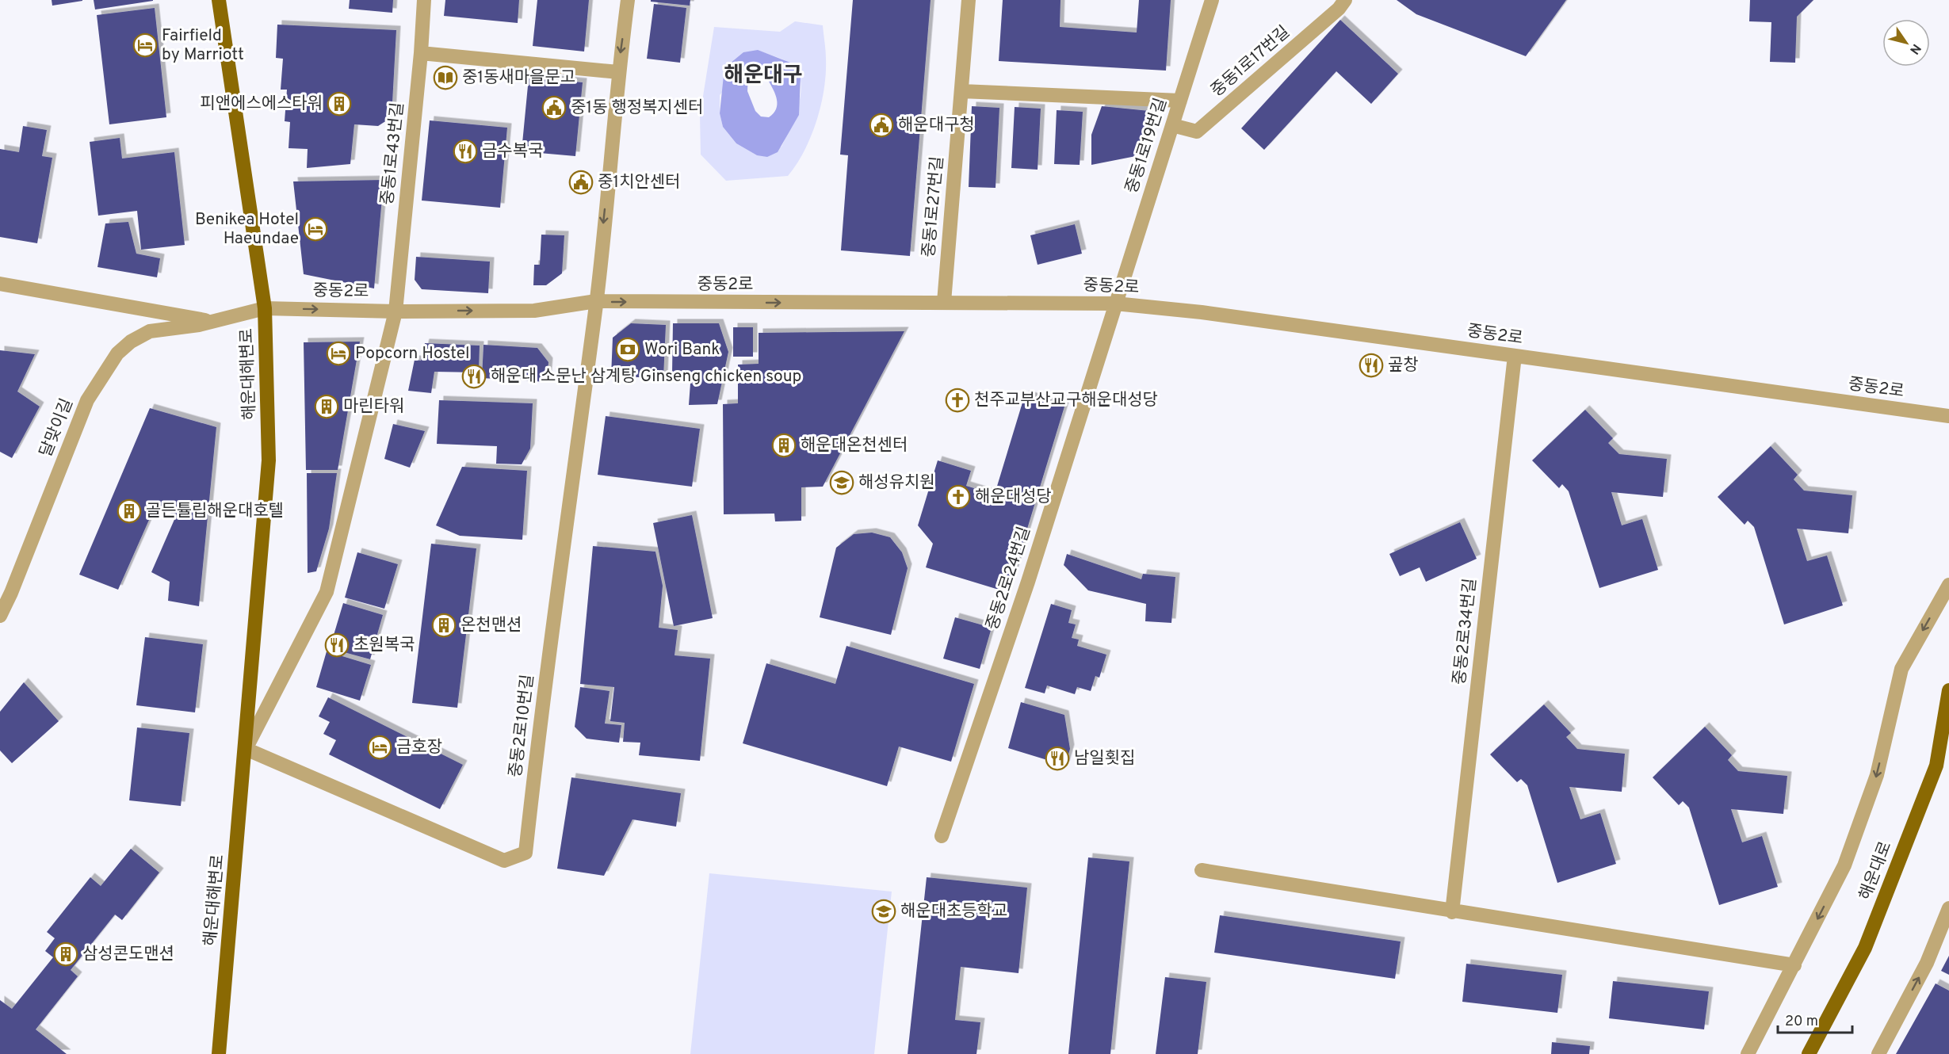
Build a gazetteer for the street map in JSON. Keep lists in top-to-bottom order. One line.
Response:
{"streets":{"main road":["해운대해변로","해운대로"],"street":["중동1로17번길","중동1로19번길","중동1로43번길","중동1로27번길","중동2로","달맞이길","중동2로24번길","중동2로34번길","중동2로10번길"]},"crossings":[["중동1로17번길","중동1로19번길"],["중동1로19번길","중동2로"],["중동1로19번길","중동2로24번길"],["중동1로43번길","중동2로"],["중동1로43번길","해운대해변로"],["중동1로27번길","중동2로"],["중동2로","해운대해변로"],["중동2로","달맞이길"],["중동2로","중동2로24번길"],["중동2로","중동2로34번길"],["중동2로","중동2로10번길"],["해운대해변로","달맞이길"],["해운대해변로","중동2로10번길"]],"one_way":["중동2로"],"districts":["해운대구"],"places":{"hotel":["Fairfield by Marriott","Benikea Hotel Haeundae","Popcorn Hostel","금호장"],"library":["중1동새마을문고"],"building":["피앤에스에스타워","마린타워","해운대온천센터","골든튤립해운대호텔","온천맨션","삼성콘도맨션"],"public building":["중1동 행정복지센터","해운대구청","중1치안센터"],"restaurant":["금수복국","곺창","해운대 소문난 삼계탕 Ginseng chicken soup","초원복국","남일횟집"],"bank":["Wori Bank"],"church":["천주교부산교구해운대성당","해운대성당"],"school or university":["해성유치원","해운대초등학교"]},"scale_bar":"20 m","north":"bottom right"}
